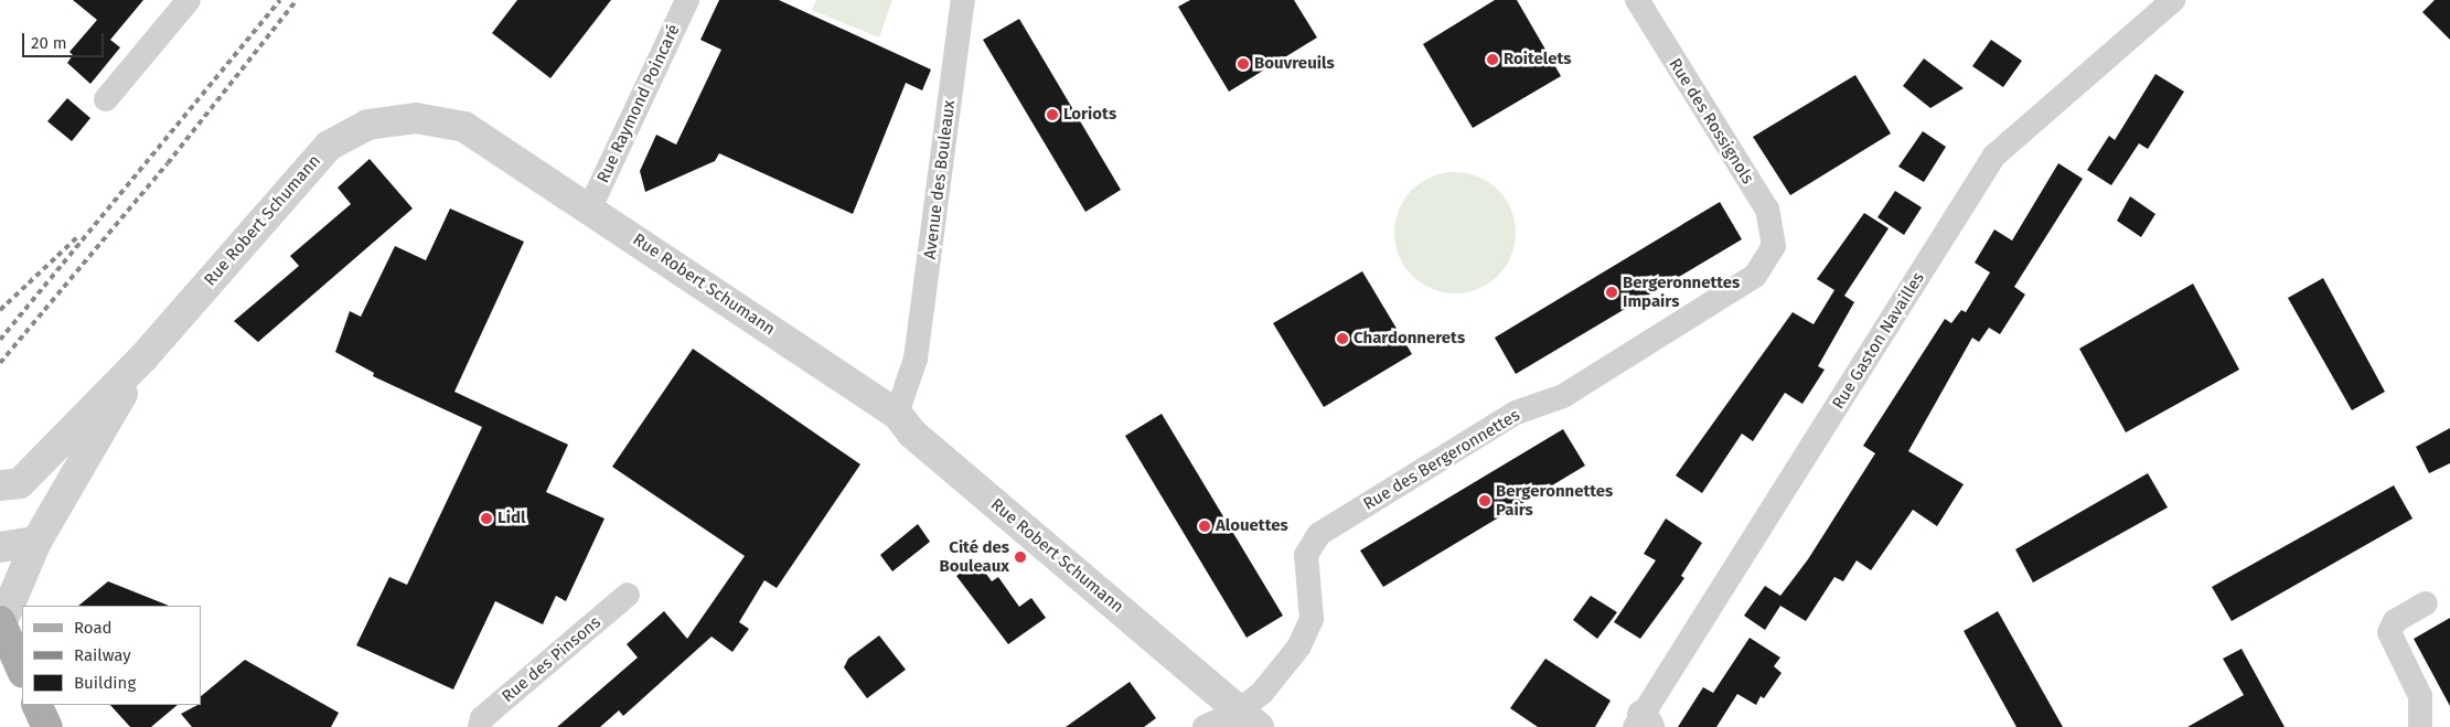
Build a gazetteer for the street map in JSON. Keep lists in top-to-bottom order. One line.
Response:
{"streets":{"street":["Rue Raymond Poincaré","Rue des Rossignols","Avenue des Bouleaux","Rue Robert Schumann","Rue Gaston Navailles","Rue des Bergeronnettes","Rue des Pinsons"]},"crossings":[["Rue Raymond Poincaré","Rue Robert Schumann"],["Rue des Rossignols","Rue des Bergeronnettes"],["Avenue des Bouleaux","Rue Robert Schumann"],["Rue Robert Schumann","Rue des Bergeronnettes"]],"places":["Roitelets","Bouvreuils","Loriots","Bergeronnettes Impairs","Chardonnerets","Bergeronnettes Pairs","Lidl","Alouettes","Cité des Bouleaux"],"legend":["Road","Railway","Building"],"scale_bar":"20 m"}
